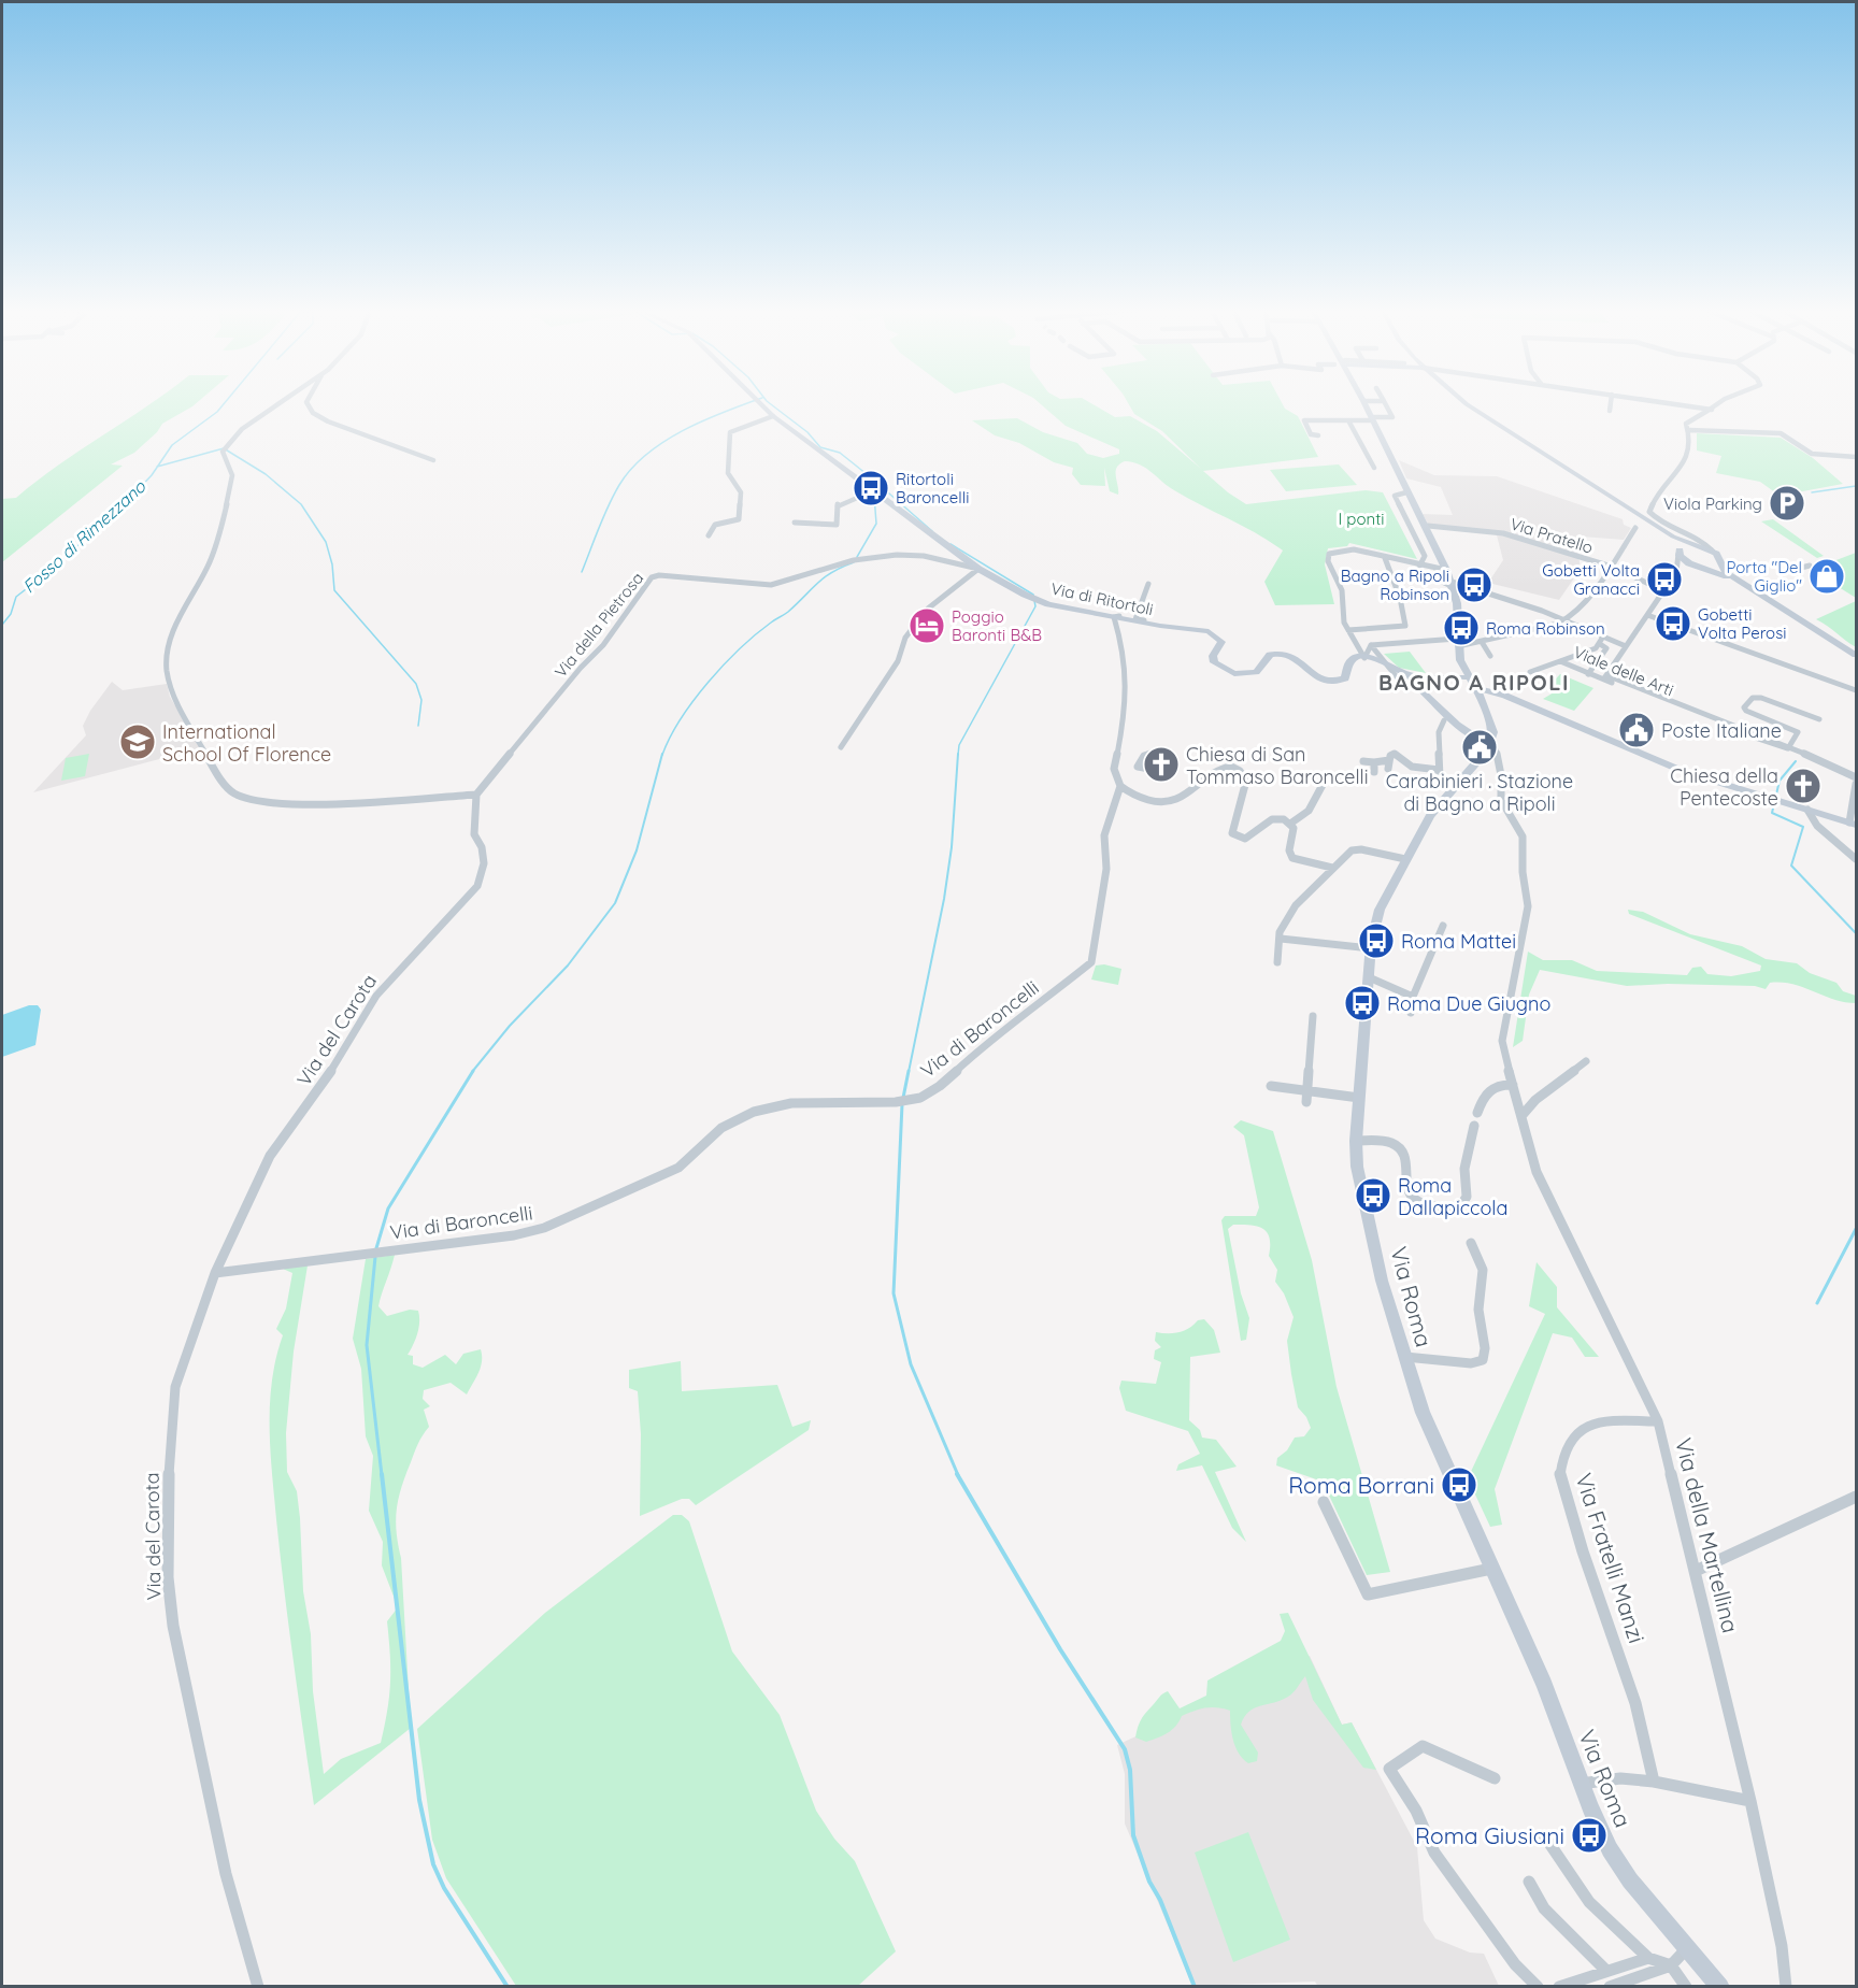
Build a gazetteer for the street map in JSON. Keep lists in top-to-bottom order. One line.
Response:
{"streets":{"main road":["Via di Ritortoli","Via Roma"],"street":["Via Pratello","Via della Pietrosa","Viale delle Arti","Via di Baroncelli","Via del Carota","Via della Martellina","Via Fratelli Manzi"]},"crossings":[["Via di Ritortoli","Via della Pietrosa"],["Via di Ritortoli","Via di Baroncelli"],["Via della Pietrosa","Via del Carota"],["Via di Baroncelli","Via del Carota"],["Via Roma","Via della Martellina"],["Via della Martellina","Via Fratelli Manzi"]],"districts":["BAGNO A RIPOLI"],"water":["Fosso di Rimezzano"],"parks":["I ponti"],"places":{"bus stop":["Ritortoli Baroncelli","Gobetti Volta Granacci","Bagno a Ripoli Robinson","Gobetti Volta Perosi","Roma Robinson","Roma Mattei","Roma Due Giugno","Roma Dallapiccola","Roma Borrani","Roma Giusiani"],"parking":["Viola Parking"],"shop":["Porta \"Del Giglio\""],"hotel":["Poggio Baronti B&B"],"public building":["Poste Italiane","Carabinieri . Stazione di Bagno a Ripoli"],"school or university":["International School Of Florence"],"church":["Chiesa di San Tommaso Baroncelli","Chiesa della Pentecoste"]}}
